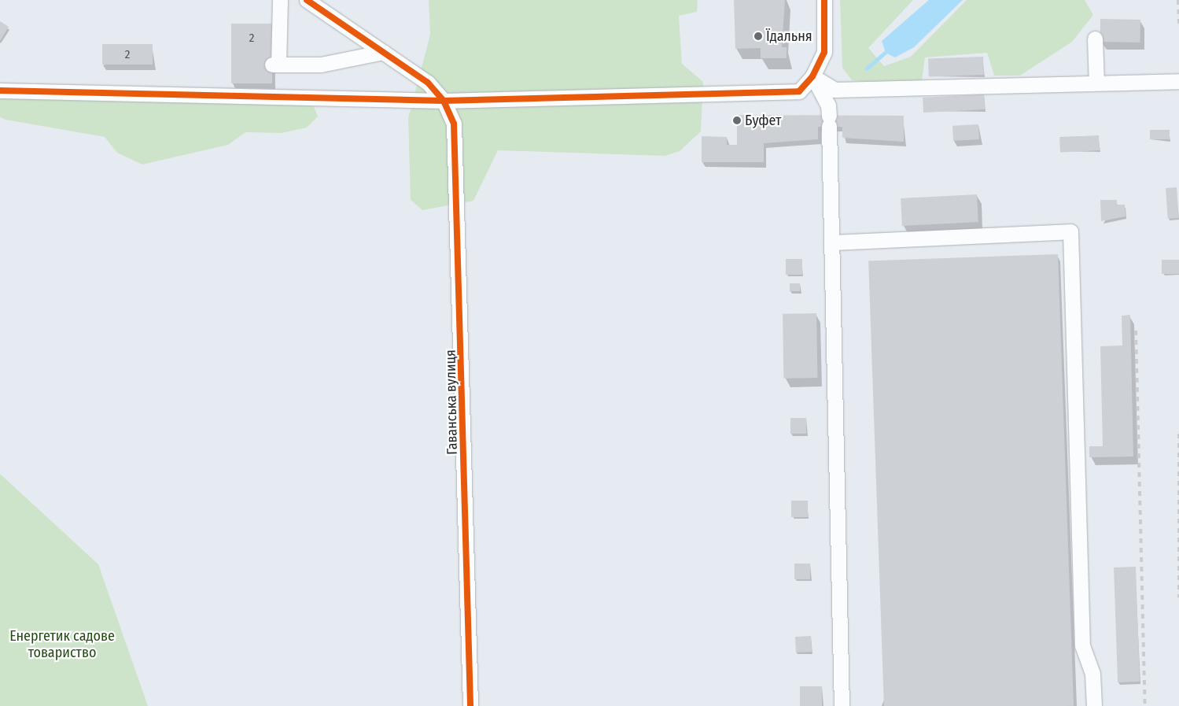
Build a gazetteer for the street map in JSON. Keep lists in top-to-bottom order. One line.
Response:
{"streets":{"street":["Гаванська вулиця"]},"parks":["Енергетик садове товариство"],"places":["Їдальня","Буфет"],"house_numbers":["2","2"]}
